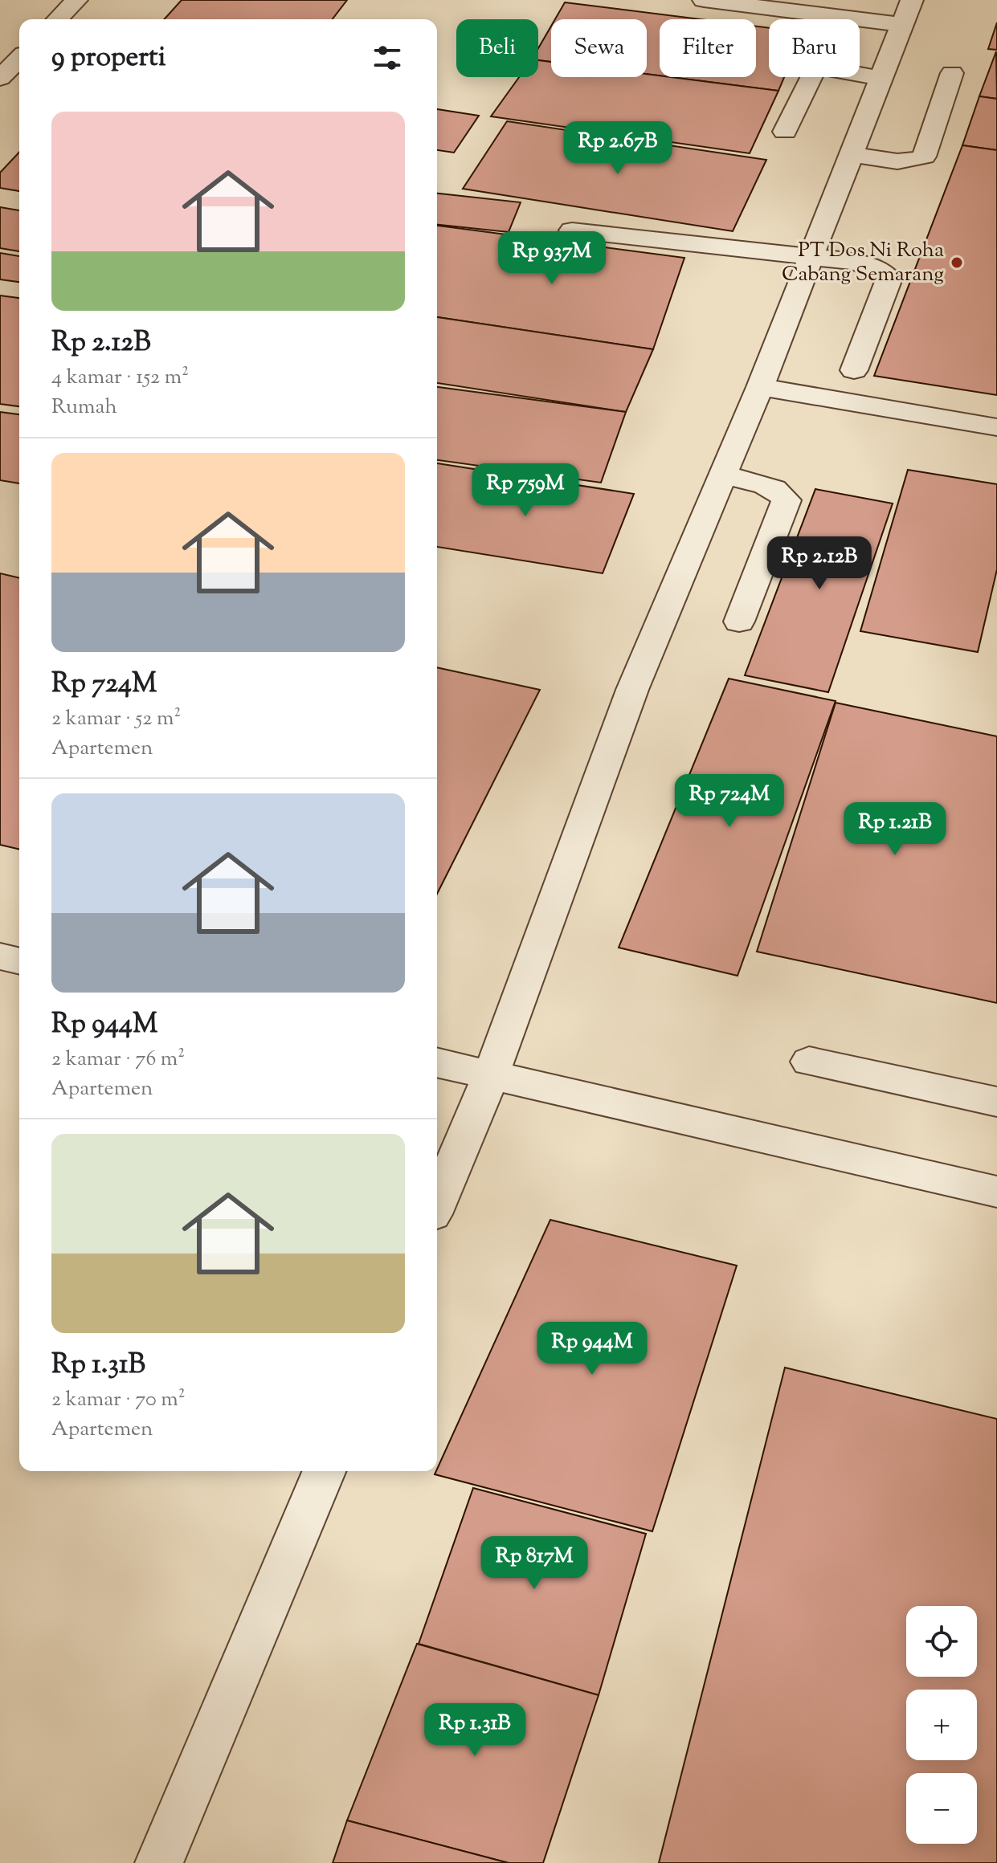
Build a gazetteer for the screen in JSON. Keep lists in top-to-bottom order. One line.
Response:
{"places":["PT Dos Ni Roha Cabang Semarang"],"page":{"chip":["Beli","Sewa","Filter","Baru"],"heading":"9 properti","list":[{"name":"Rp 2.12B","note":"4 kamar · 152 m² · Rumah"},{"name":"Rp 724M","note":"2 kamar · 52 m² · Apartemen"},{"name":"Rp 944M","note":"2 kamar · 76 m² · Apartemen"},{"name":"Rp 1.31B","note":"2 kamar · 70 m² · Apartemen"}],"price":["Rp 2.67B","Rp 937M","Rp 759M","Rp 2.12B","Rp 724M","Rp 1.21B","Rp 944M","Rp 817M","Rp 1.31B"],"map_buttons":["+","−"]}}
